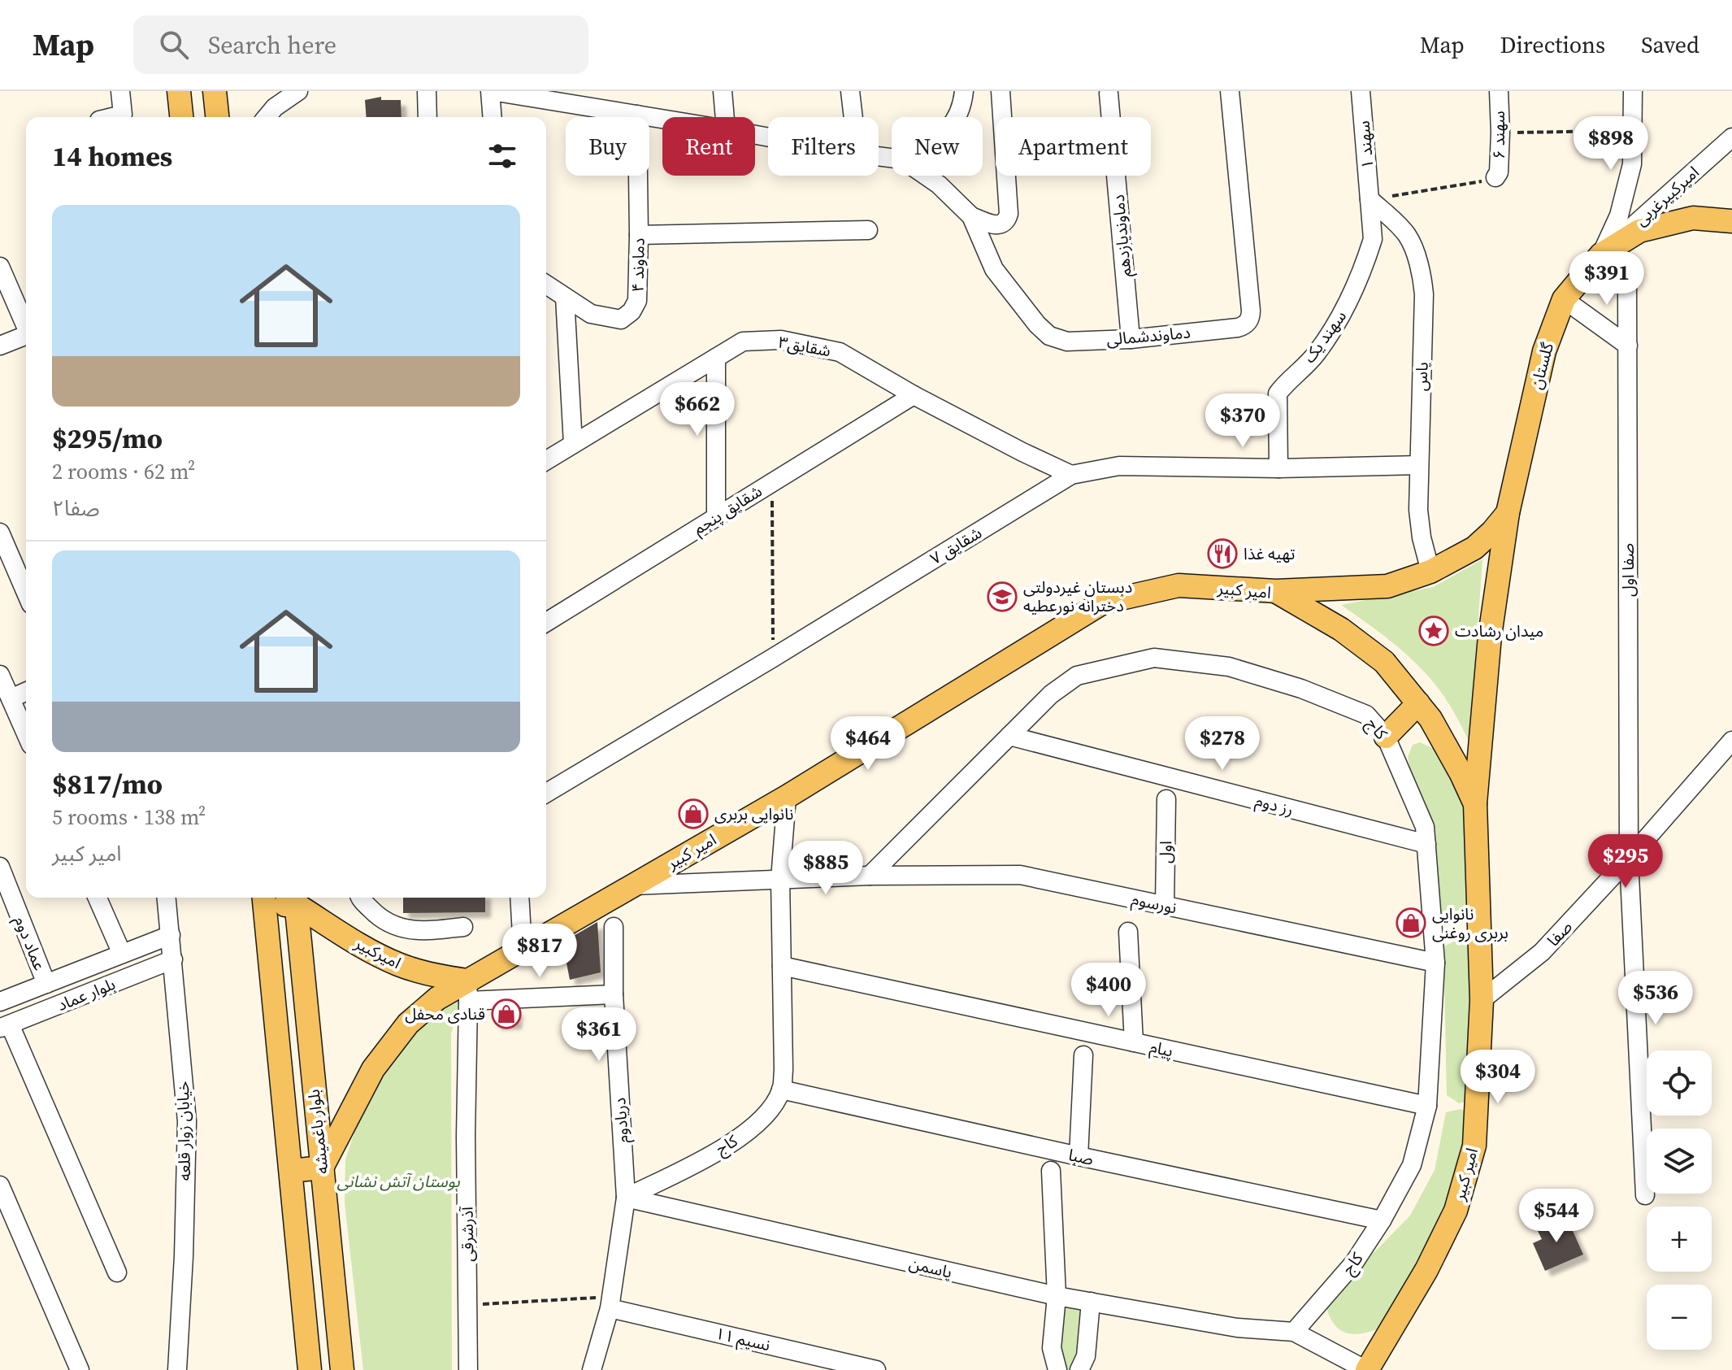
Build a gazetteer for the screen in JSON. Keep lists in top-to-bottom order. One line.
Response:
{"streets":{"main road":["گلستان","امیر کبیر","امیرکبیر","بلوار باغمیشه"],"street":["سهند ۶","سهند ۱","امیرکبیرغربی","دماوندیازدهم","دماوند ۴","دماوندشمالی","سهند یک","شقایق۳","یاس","شقایق پنجم","شقایق ۷","صفا اول","کاج","رز دوم","اول","نورسوم","صفا","عماد دوم","بلوار عماد","پیام","دریادوم","خیابان زوار قلعه","صبا","آذرشرقی","یاسمن","نسیم ۱۱"]},"crossings":[["سهند ۱","سهند یک"],["سهند ۱","یاس"],["امیرکبیرغربی","گلستان"],["دماوندیازدهم","دماوندشمالی"],["سهند یک","یاس"],["سهند یک","شقایق ۷"],["شقایق۳","شقایق پنجم"],["شقایق۳","شقایق ۷"],["گلستان","امیر کبیر"],["یاس","شقایق ۷"],["صفا اول","صفا"],["امیر کبیر","کاج"],["امیر کبیر","صفا"],["امیر کبیر","امیرکبیر"],["امیر کبیر","بلوار باغمیشه"],["امیر کبیر","آذرشرقی"],["کاج","رز دوم"],["کاج","نورسوم"],["کاج","پیام"],["کاج","دریادوم"],["کاج","صبا"],["کاج","یاسمن"],["اول","نورسوم"],["عماد دوم","بلوار عماد"],["امیرکبیر","بلوار باغمیشه"],["امیرکبیر","آذرشرقی"],["بلوار عماد","خیابان زوار قلعه"],["دریادوم","یاسمن"]],"parks":["بوستان آتش نشانی"],"places":{"restaurant":["تهیه غذا"],"school or university":["دبستان غیردولتی دخترانه نورعطیه"],"place":["میدان رشادت"],"shop":["نانوایی بربری","نانوایی بربری روغنی","قنادی محفل"]},"page":{"header":"Map","search":"Search here","nav":["Map","Directions","Saved"],"price":["$898","$391","$662","$370","$464","$278","$295","$885","$817","$400","$536","$361","$304","$544"],"chip":["Buy","Rent","Filters","New","Apartment"],"heading":"14 homes","list":[{"name":"$295/mo","note":"2 rooms · 62 m² · صفا۲"},{"name":"$817/mo","note":"5 rooms · 138 m² · امیر کبیر"}],"map_buttons":["+","−"]}}
